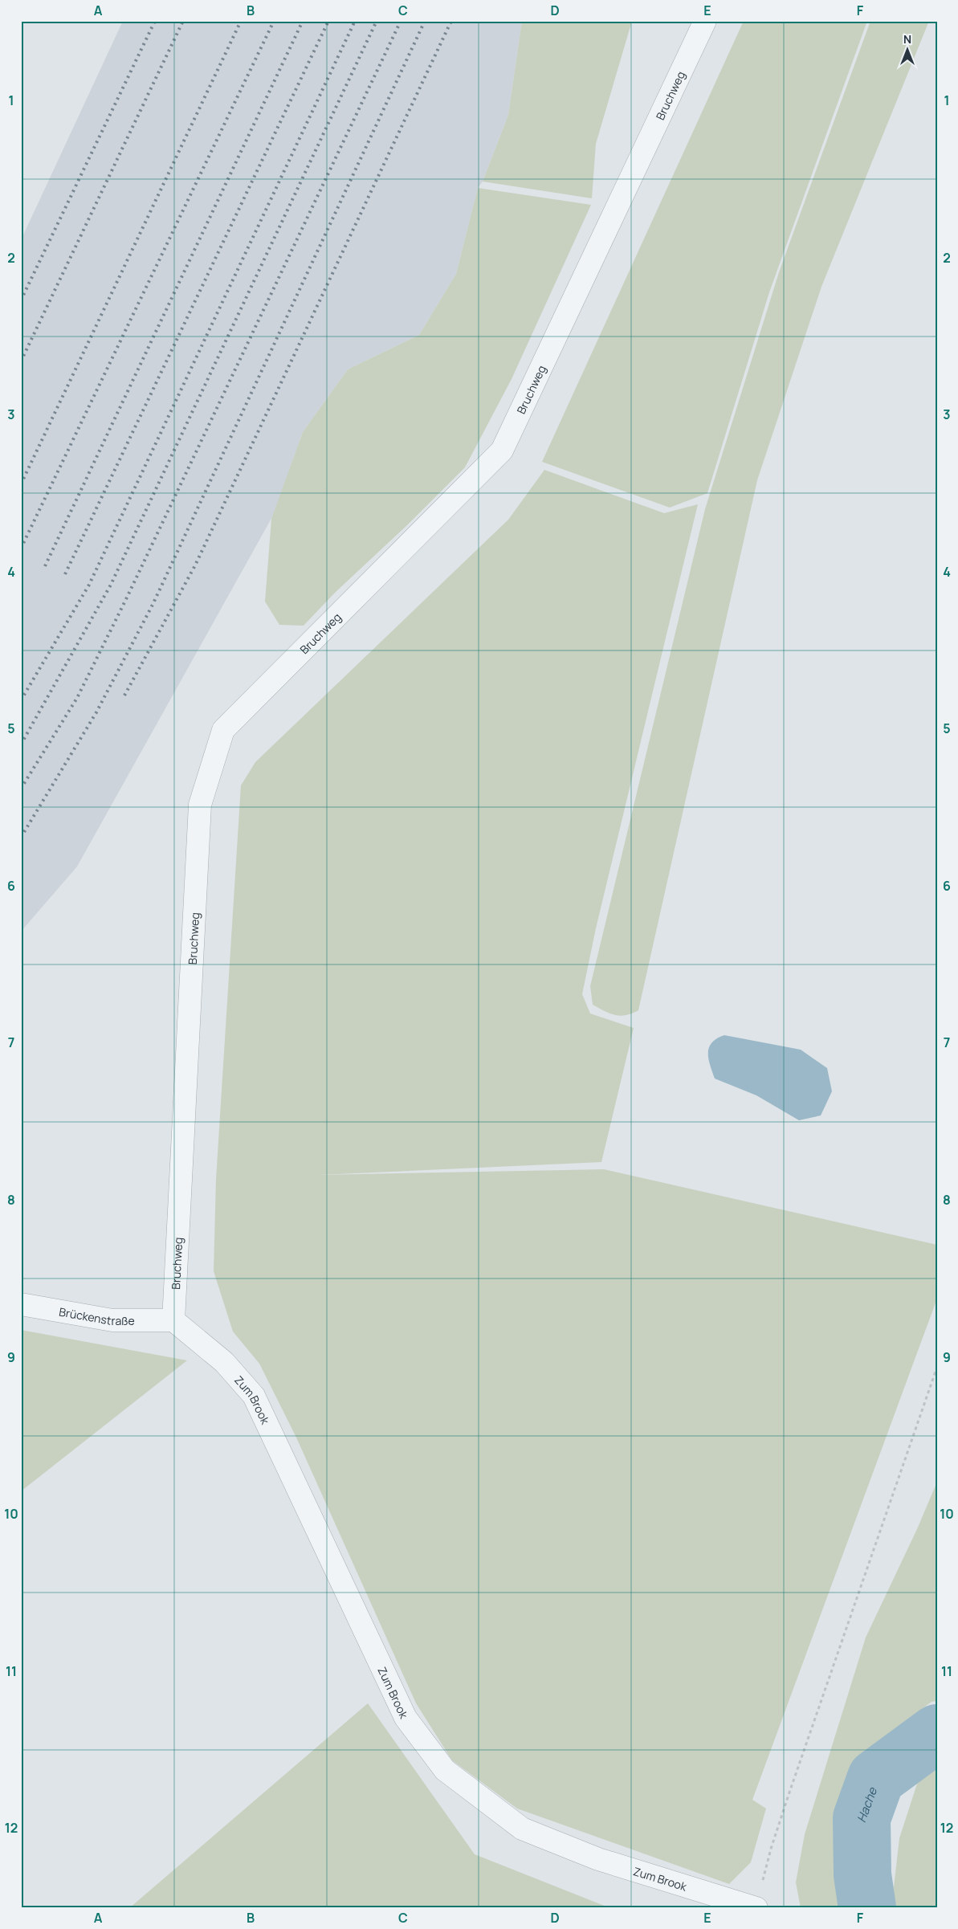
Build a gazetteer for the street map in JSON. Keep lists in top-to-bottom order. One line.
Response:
{"streets":{"street":["Bruchweg","Brückenstraße","Zum Brook"]},"crossings":[["Bruchweg","Brückenstraße"],["Bruchweg","Zum Brook"],["Brückenstraße","Zum Brook"]],"water":["Hache"],"north":"top","grid":{"columns":["A","B","C","D","E","F"],"rows":["1","2","3","4","5","6","7","8","9","10","11","12"]}}
